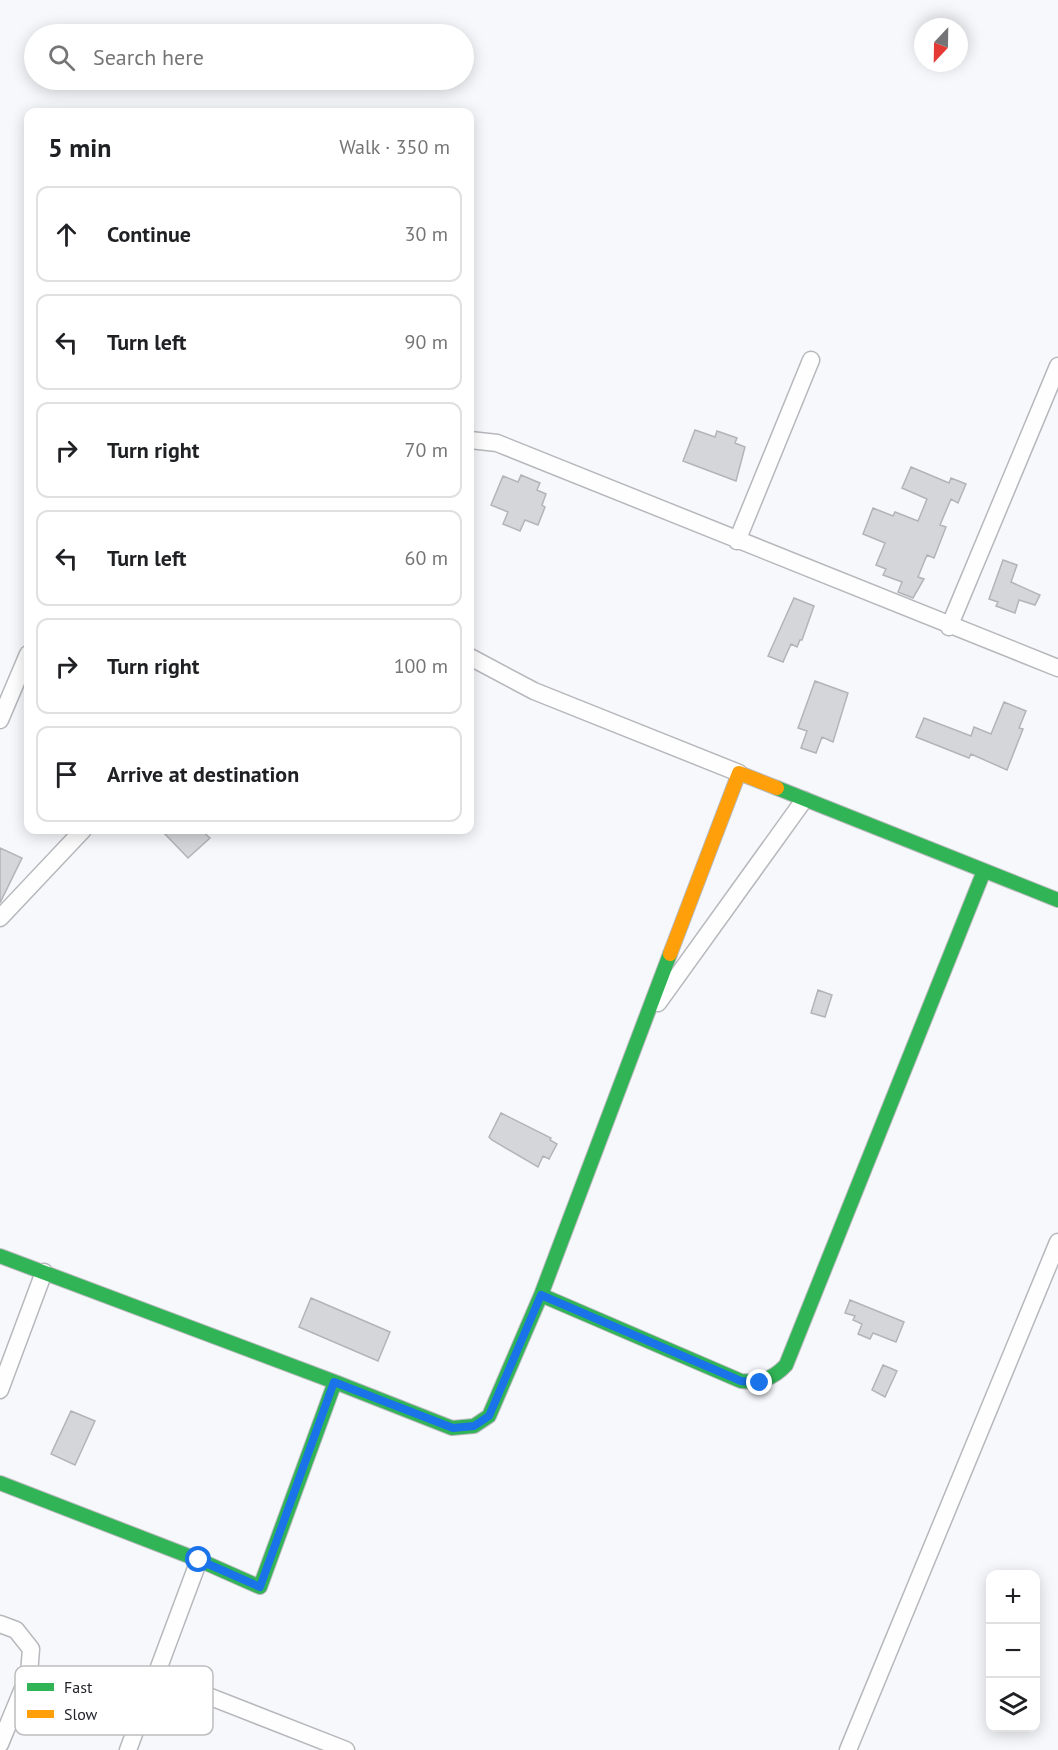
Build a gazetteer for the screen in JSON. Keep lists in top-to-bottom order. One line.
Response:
{"legend":["Fast","Slow"],"north":"bottom","page":{"search":"Search here","heading":["5 min","Walk · 350 m"],"list":[["Continue","30 m"],["Turn left","90 m"],["Turn right","70 m"],["Turn left","60 m"],["Turn right","100 m"],"Arrive at destination"],"map_buttons":["+","−"]}}
